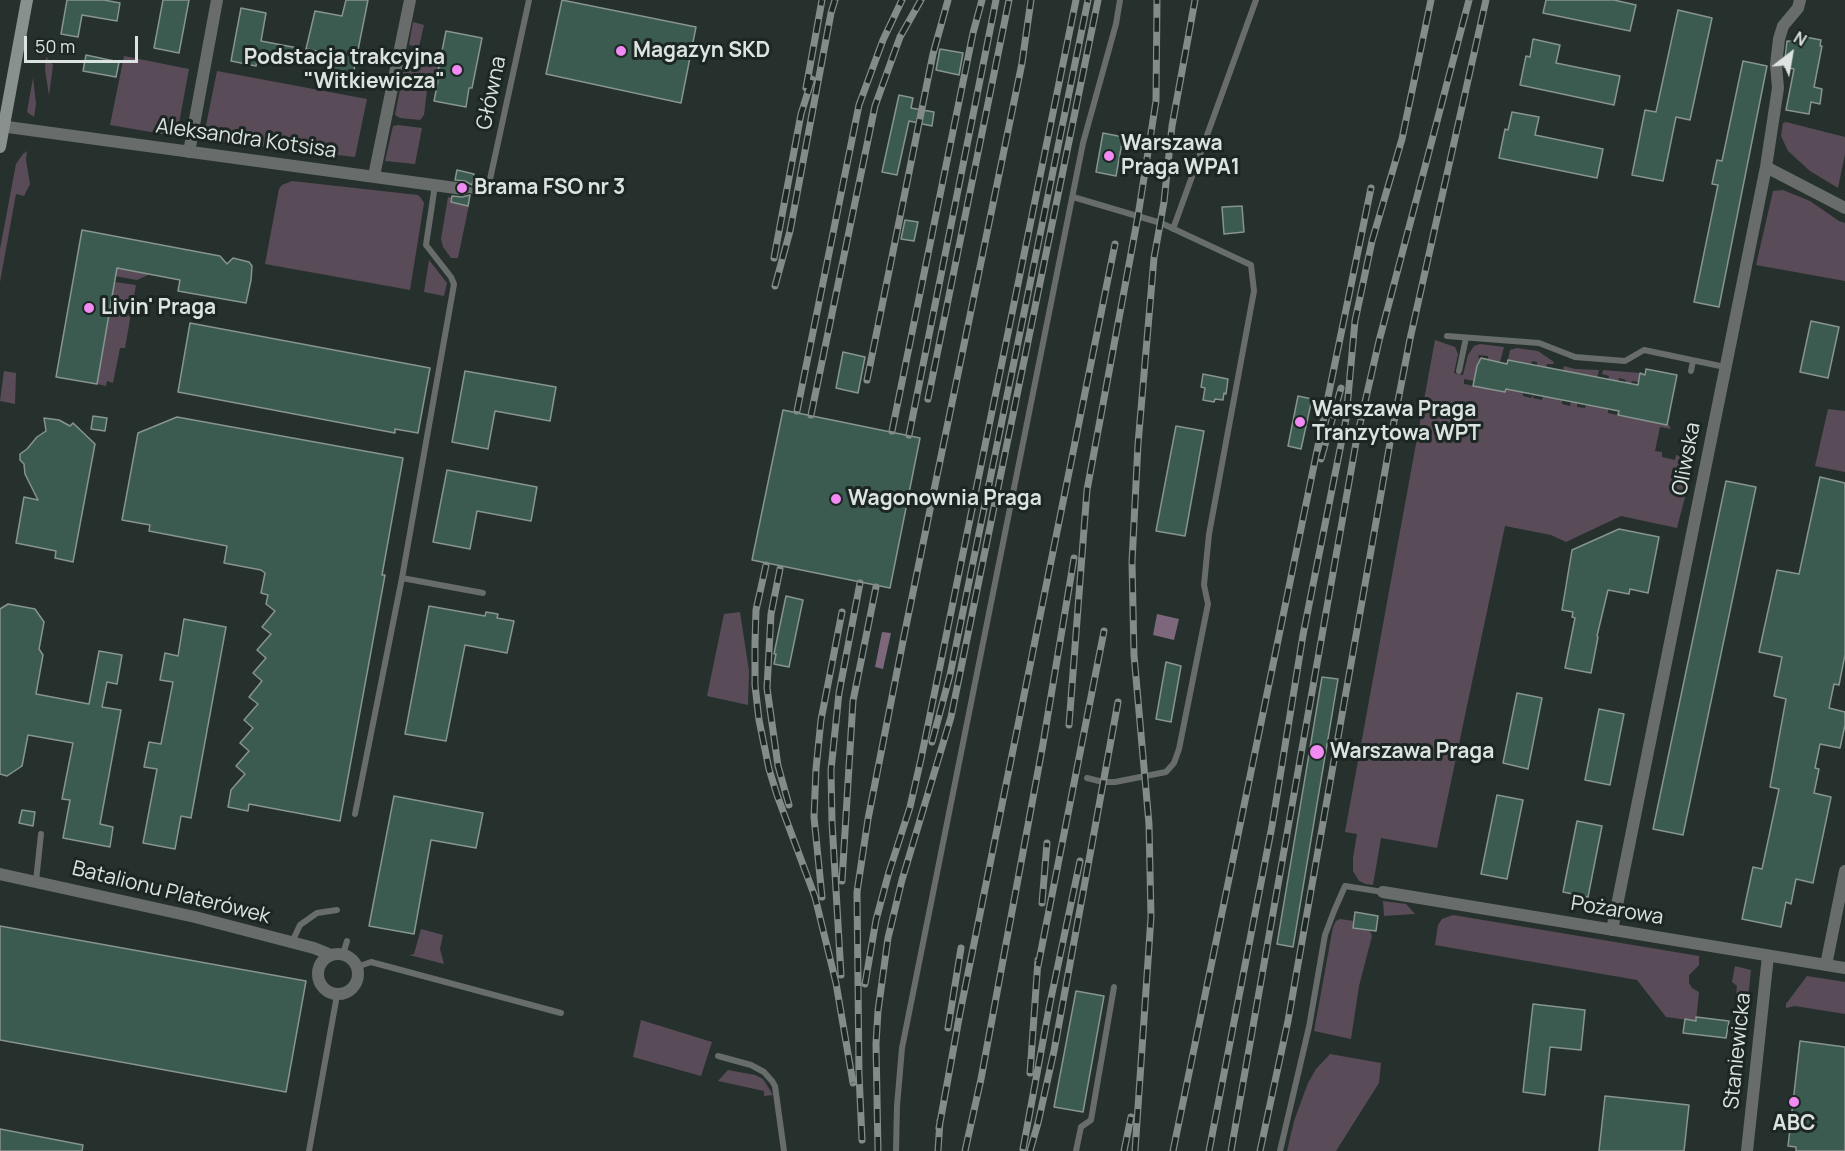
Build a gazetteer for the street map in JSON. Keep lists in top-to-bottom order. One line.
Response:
{"streets":{"street":["Aleksandra Kotsisa","Oliwska","Batalionu Platerówek","Pożarowa","Staniewicka"],"lane":["Główna"]},"crossings":[["Główna","Aleksandra Kotsisa"],["Oliwska","Pożarowa"],["Pożarowa","Staniewicka"]],"places":["Magazyn SKD","Podstacja trakcyjna \"Witkiewicza\"","Warszawa Praga WPA1","Brama FSO nr 3","Livin' Praga","Warszawa Praga Tranzytowa WPT","Wagonownia Praga","Warszawa Praga","ABC"],"scale_bar":"50 m","north":"top right"}
